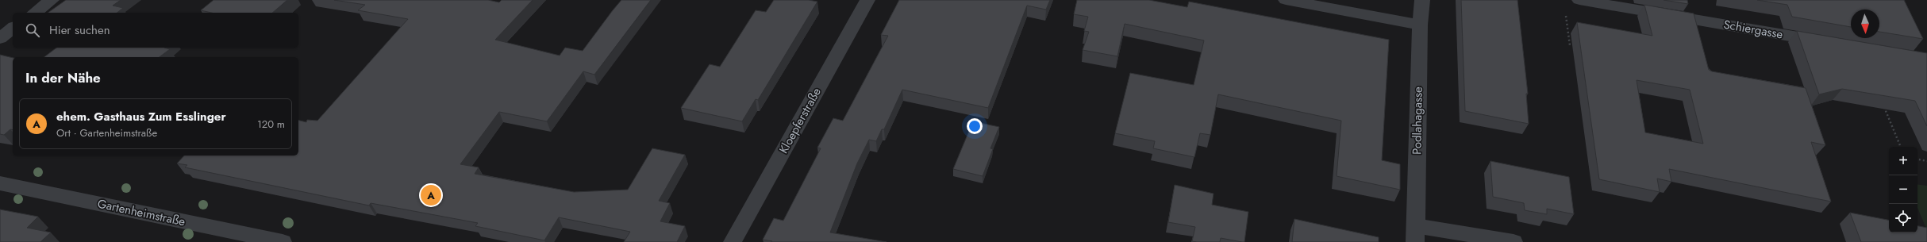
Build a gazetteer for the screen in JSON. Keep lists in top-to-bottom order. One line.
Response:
{"streets":{"street":["Schiergasse","Kloepferstraße","Podlahagasse","Gartenheimstraße"]},"north":"bottom","page":{"search":"Hier suchen","heading":"In der Nähe","list":[{"mark":"A","name":"ehem. Gasthaus Zum Esslinger","note":"Ort · Gartenheimstraße","value":"120 m"}],"map_buttons":["+","−"],"pins":"A"}}
